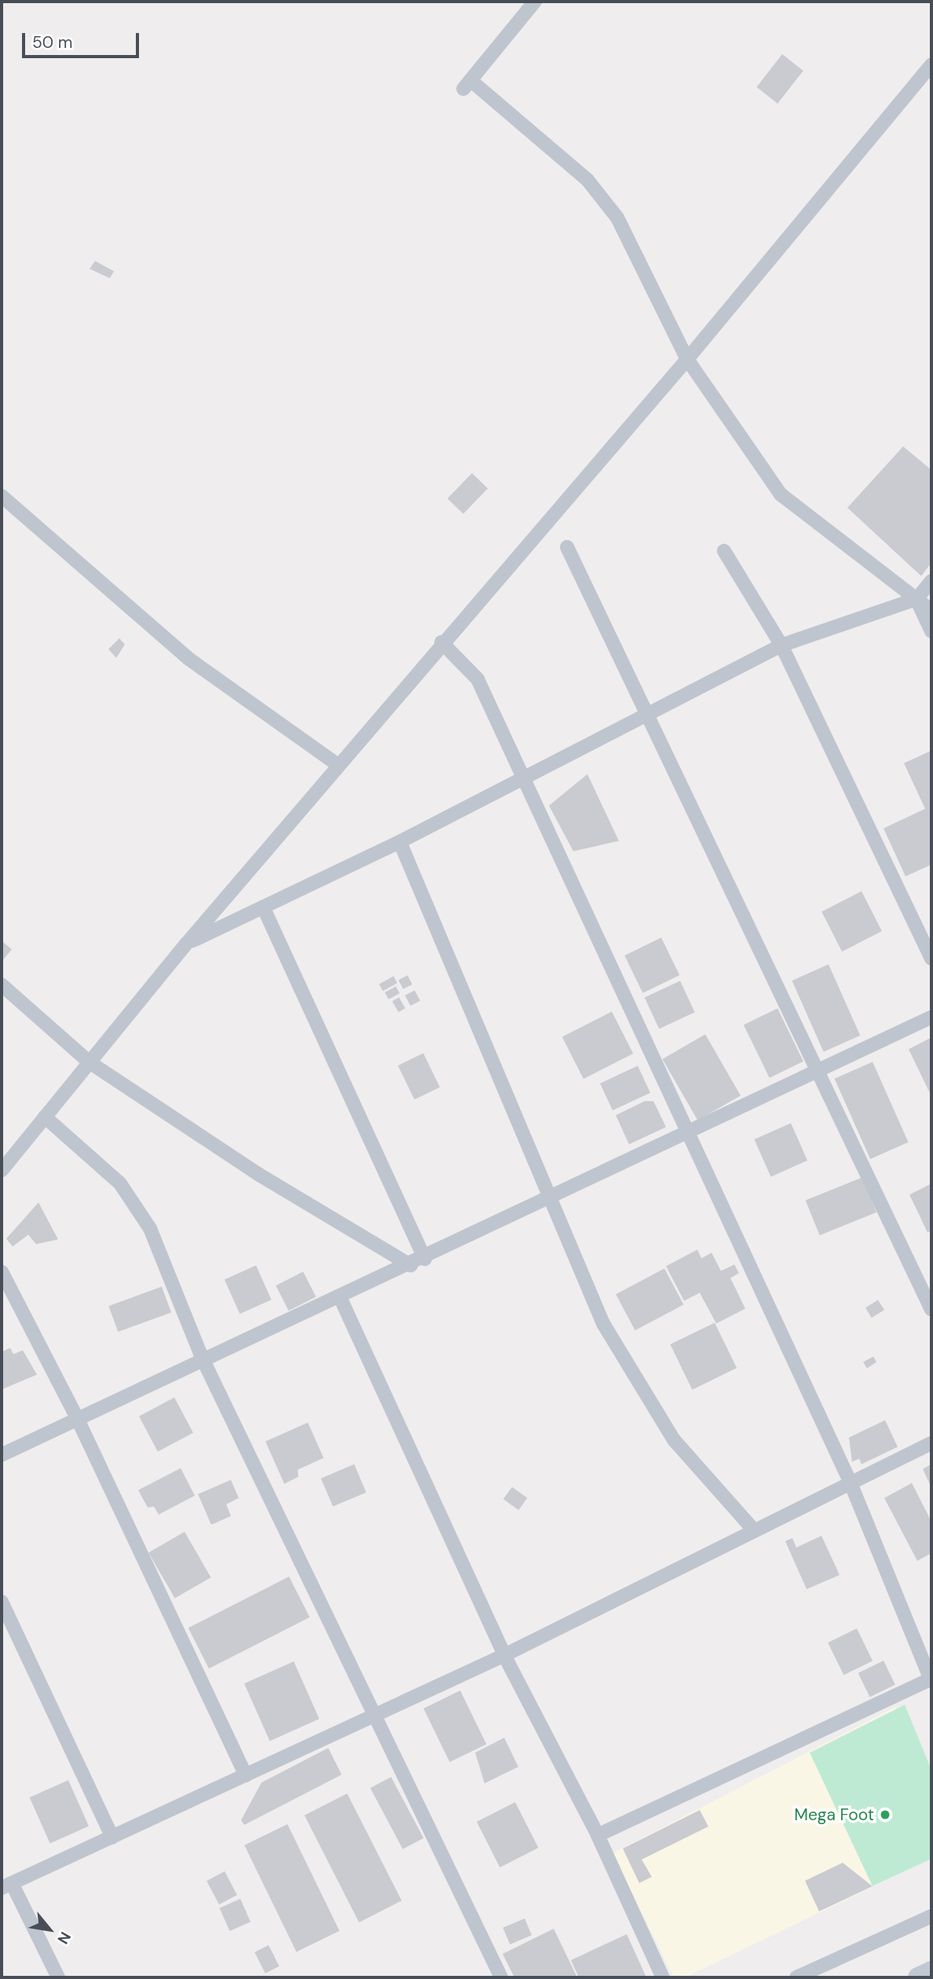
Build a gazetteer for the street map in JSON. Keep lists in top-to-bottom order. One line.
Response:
{"places":["Mega Foot"],"scale_bar":"50 m","north":"bottom right"}
